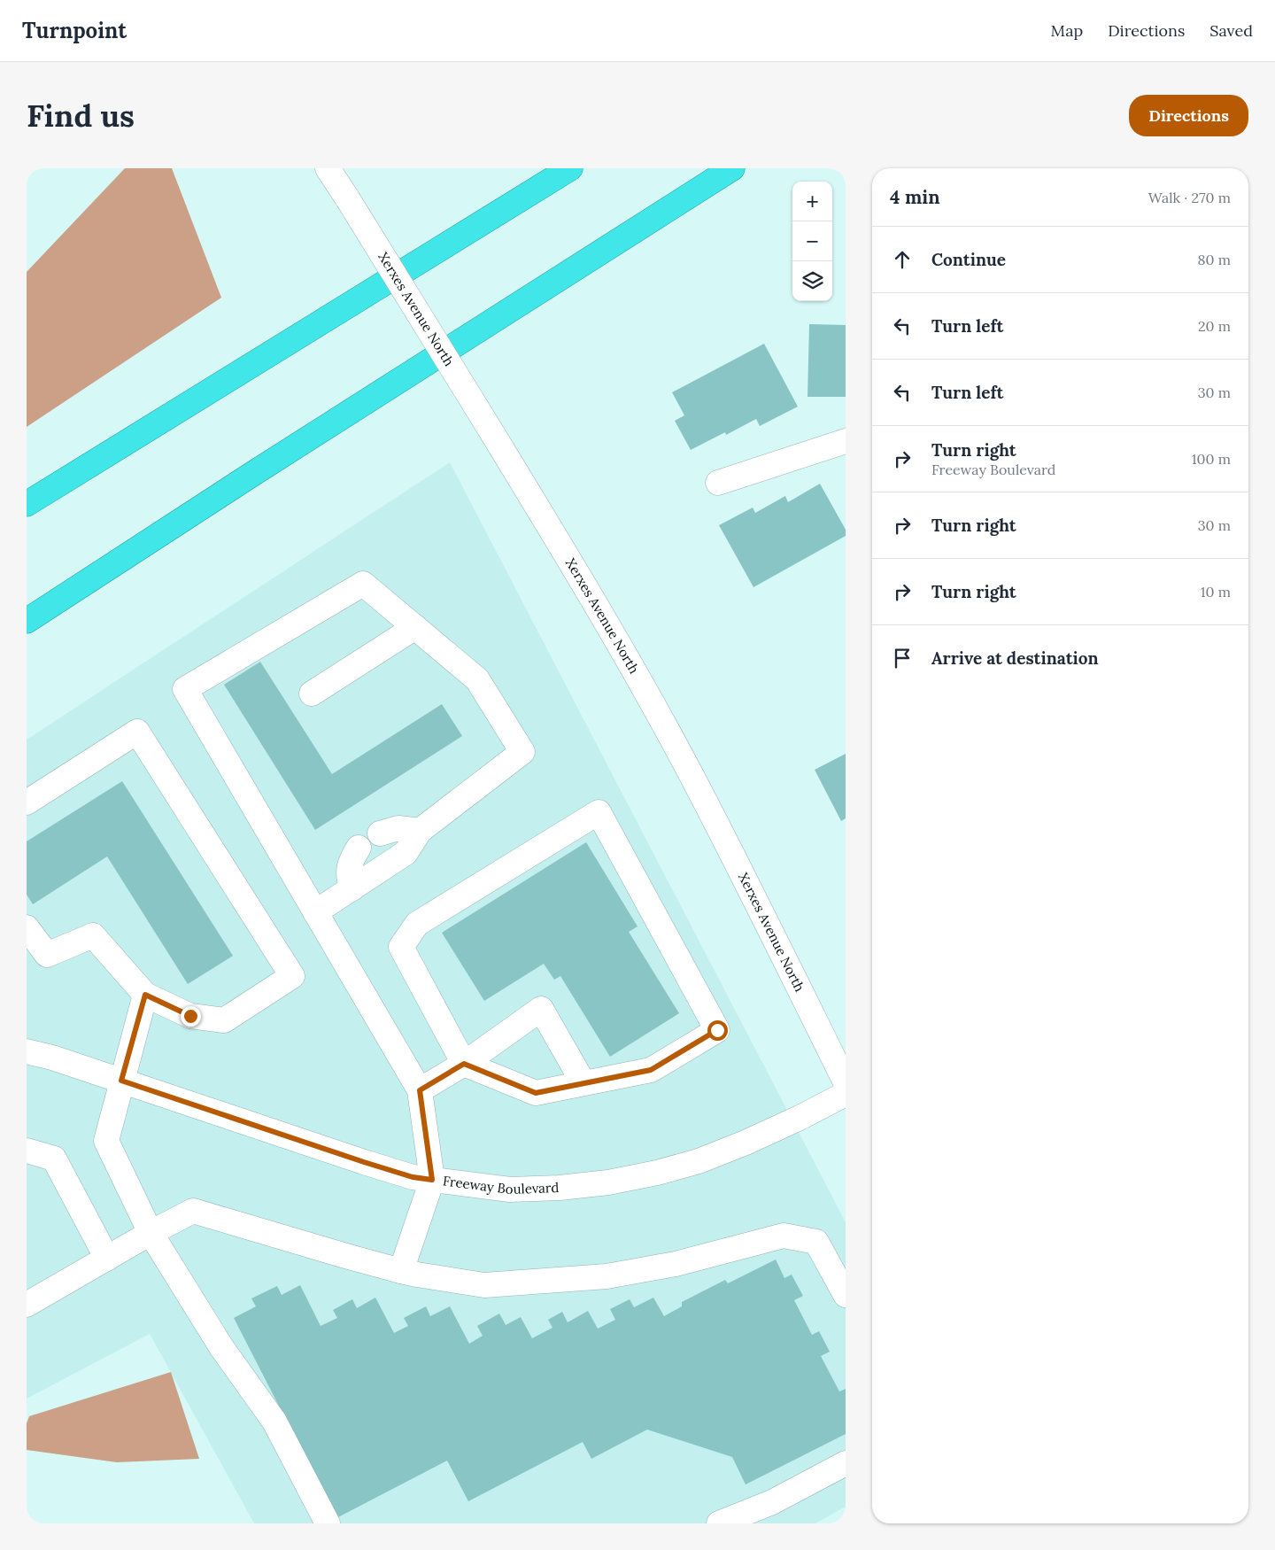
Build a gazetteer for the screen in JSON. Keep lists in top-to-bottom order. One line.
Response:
{"streets":{"street":["Xerxes Avenue North","Freeway Boulevard"]},"page":{"header":"Turnpoint","nav":["Map","Directions","Saved"],"buttons":"Directions","title":"Find us","heading":["4 min","Walk · 270 m"],"map_buttons":["+","−"],"list":[["Continue","80 m"],["Turn left","20 m"],["Turn left","30 m"],["Turn right","Freeway Boulevard","100 m"],["Turn right","30 m"],["Turn right","10 m"],"Arrive at destination"]}}
